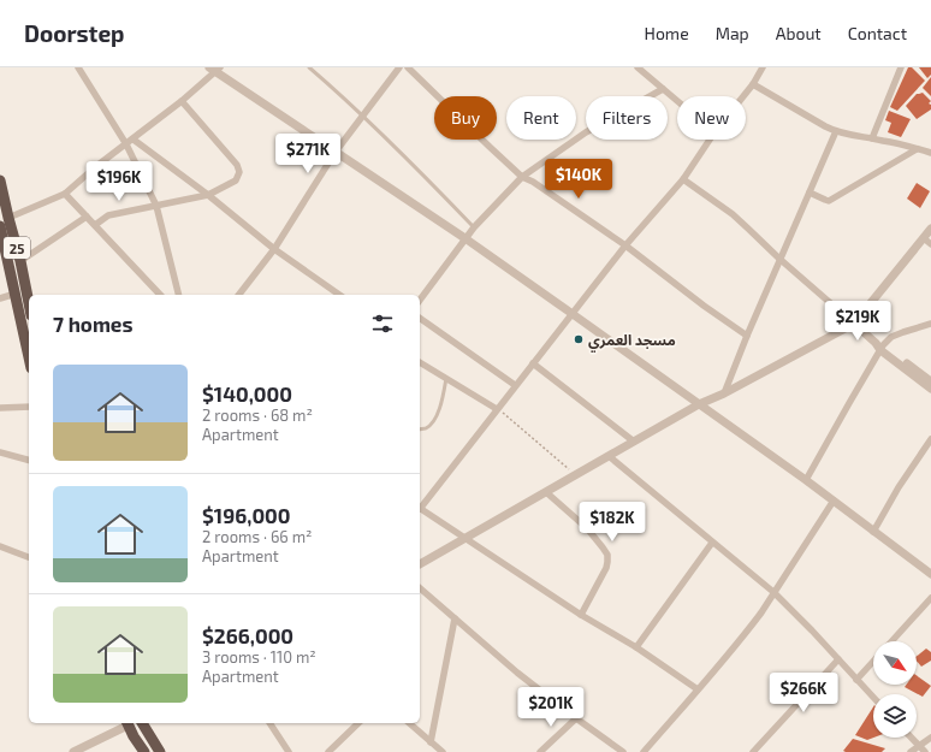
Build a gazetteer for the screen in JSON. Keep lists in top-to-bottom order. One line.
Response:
{"streets":{"highway":["25"]},"places":["مسجد العمري"],"north":"bottom right","page":{"header":"Doorstep","nav":["Home","Map","About","Contact"],"chip":["Buy","Rent","Filters","New"],"price":["$271K","$140K","$196K","$219K","$182K","$266K","$201K"],"heading":"7 homes","list":[{"name":"$140,000","note":"2 rooms · 68 m² · Apartment"},{"name":"$196,000","note":"2 rooms · 66 m² · Apartment"},{"name":"$266,000","note":"3 rooms · 110 m² · Apartment"}]}}
